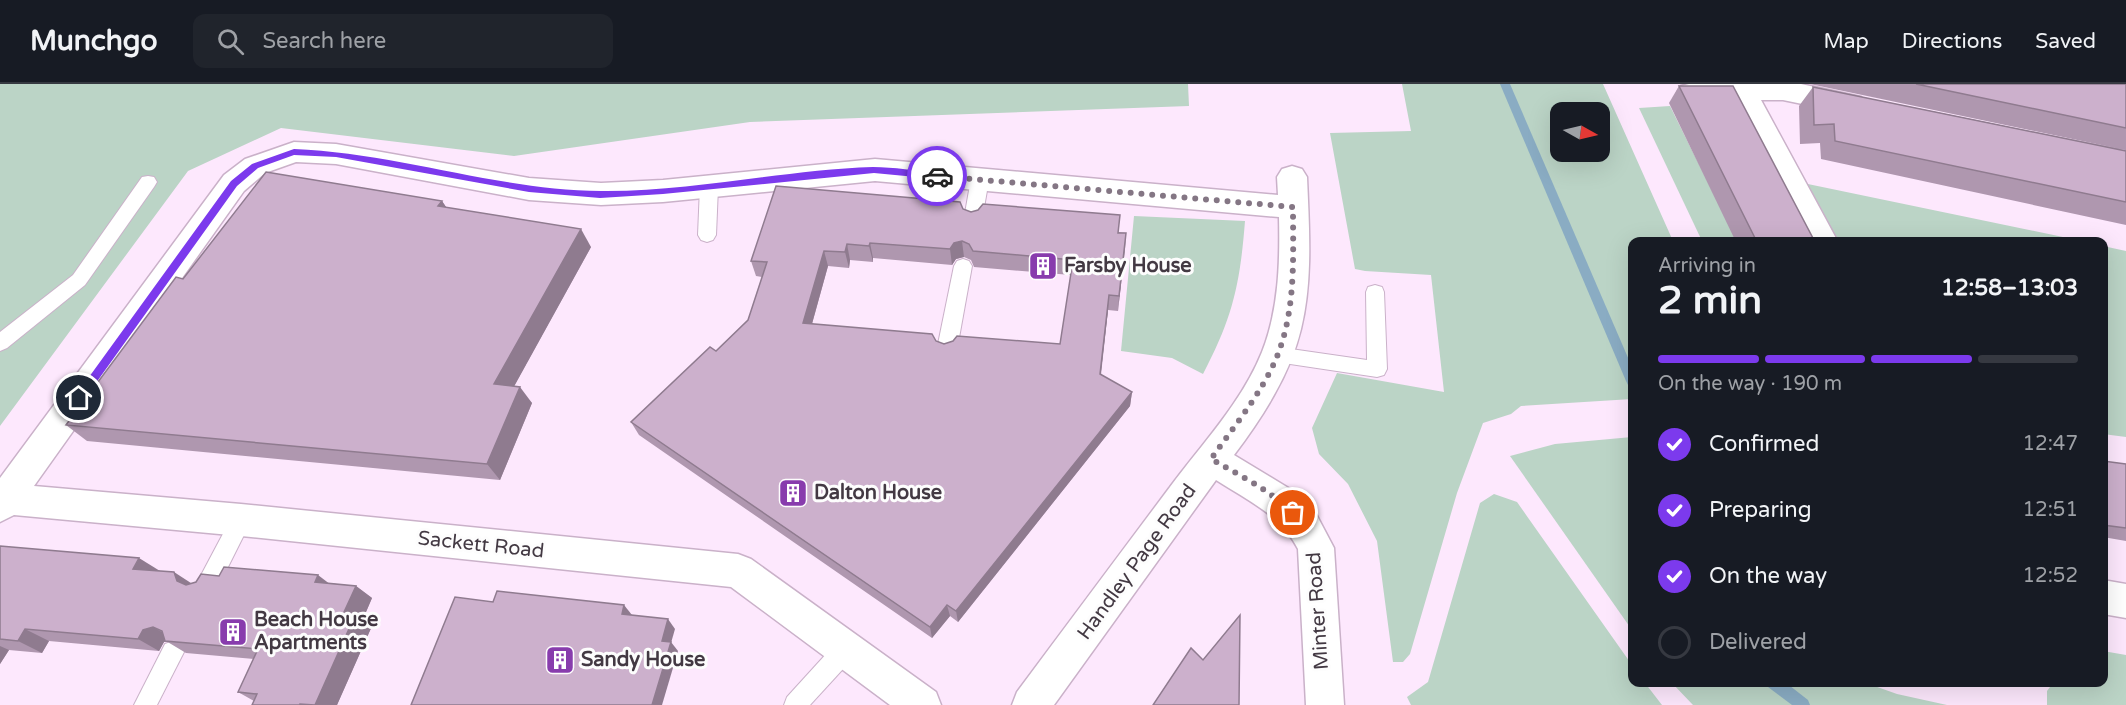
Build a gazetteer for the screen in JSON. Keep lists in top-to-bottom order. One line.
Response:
{"streets":{"street":["Sackett Road","Handley Page Road","Minter Road"]},"crossings":[["Handley Page Road","Minter Road"]],"places":{"building":["Farsby House","Dalton House","Beach House Apartments","Sandy House"]},"north":"right","page":{"header":"Munchgo","search":"Search here","nav":["Map","Directions","Saved"],"heading":["2 min","Arriving in","12:58–13:03"],"bar":"On the way · 190 m","list":[["Confirmed","12:47"],["Preparing","12:51"],["On the way","12:52"],"Delivered"]}}
